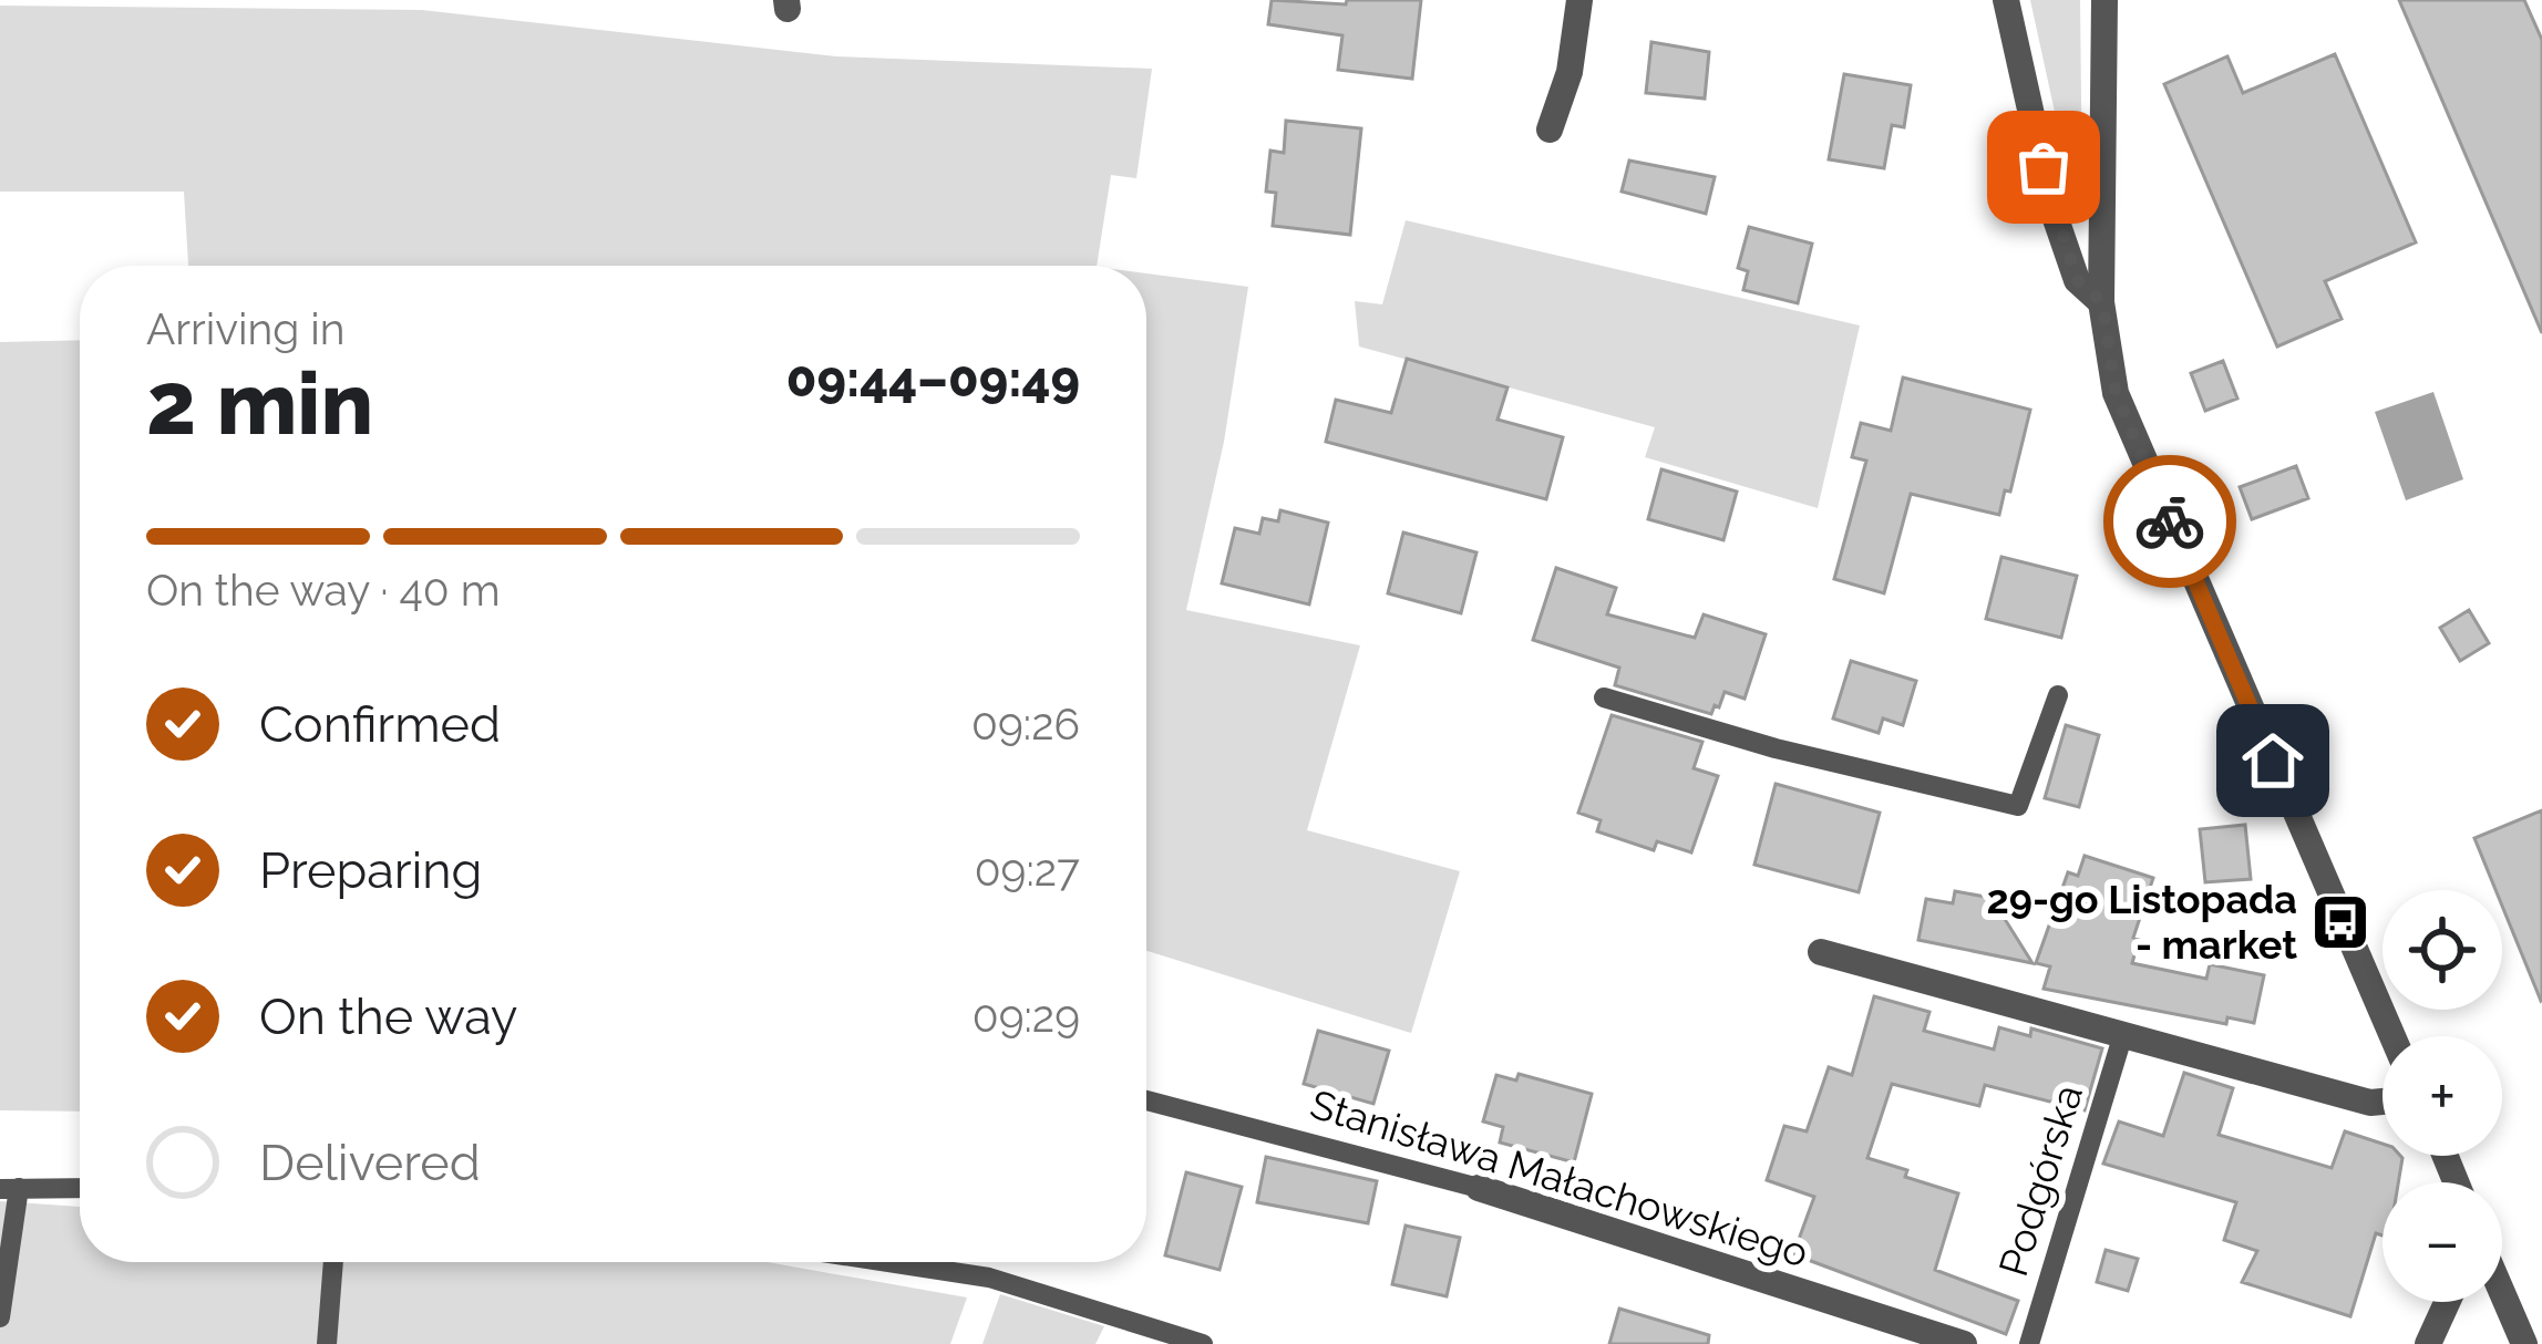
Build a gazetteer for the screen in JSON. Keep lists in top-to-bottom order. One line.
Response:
{"streets":{"street":["Stanisława Małachowskiego"],"lane":["Podgórska"]},"places":{"bus stop":["29-go Listopada - market"]},"page":{"heading":["2 min","Arriving in","09:44–09:49"],"bar":"On the way · 40 m","list":[["Confirmed","09:26"],["Preparing","09:27"],["On the way","09:29"],"Delivered"],"map_buttons":["+","−"]}}
